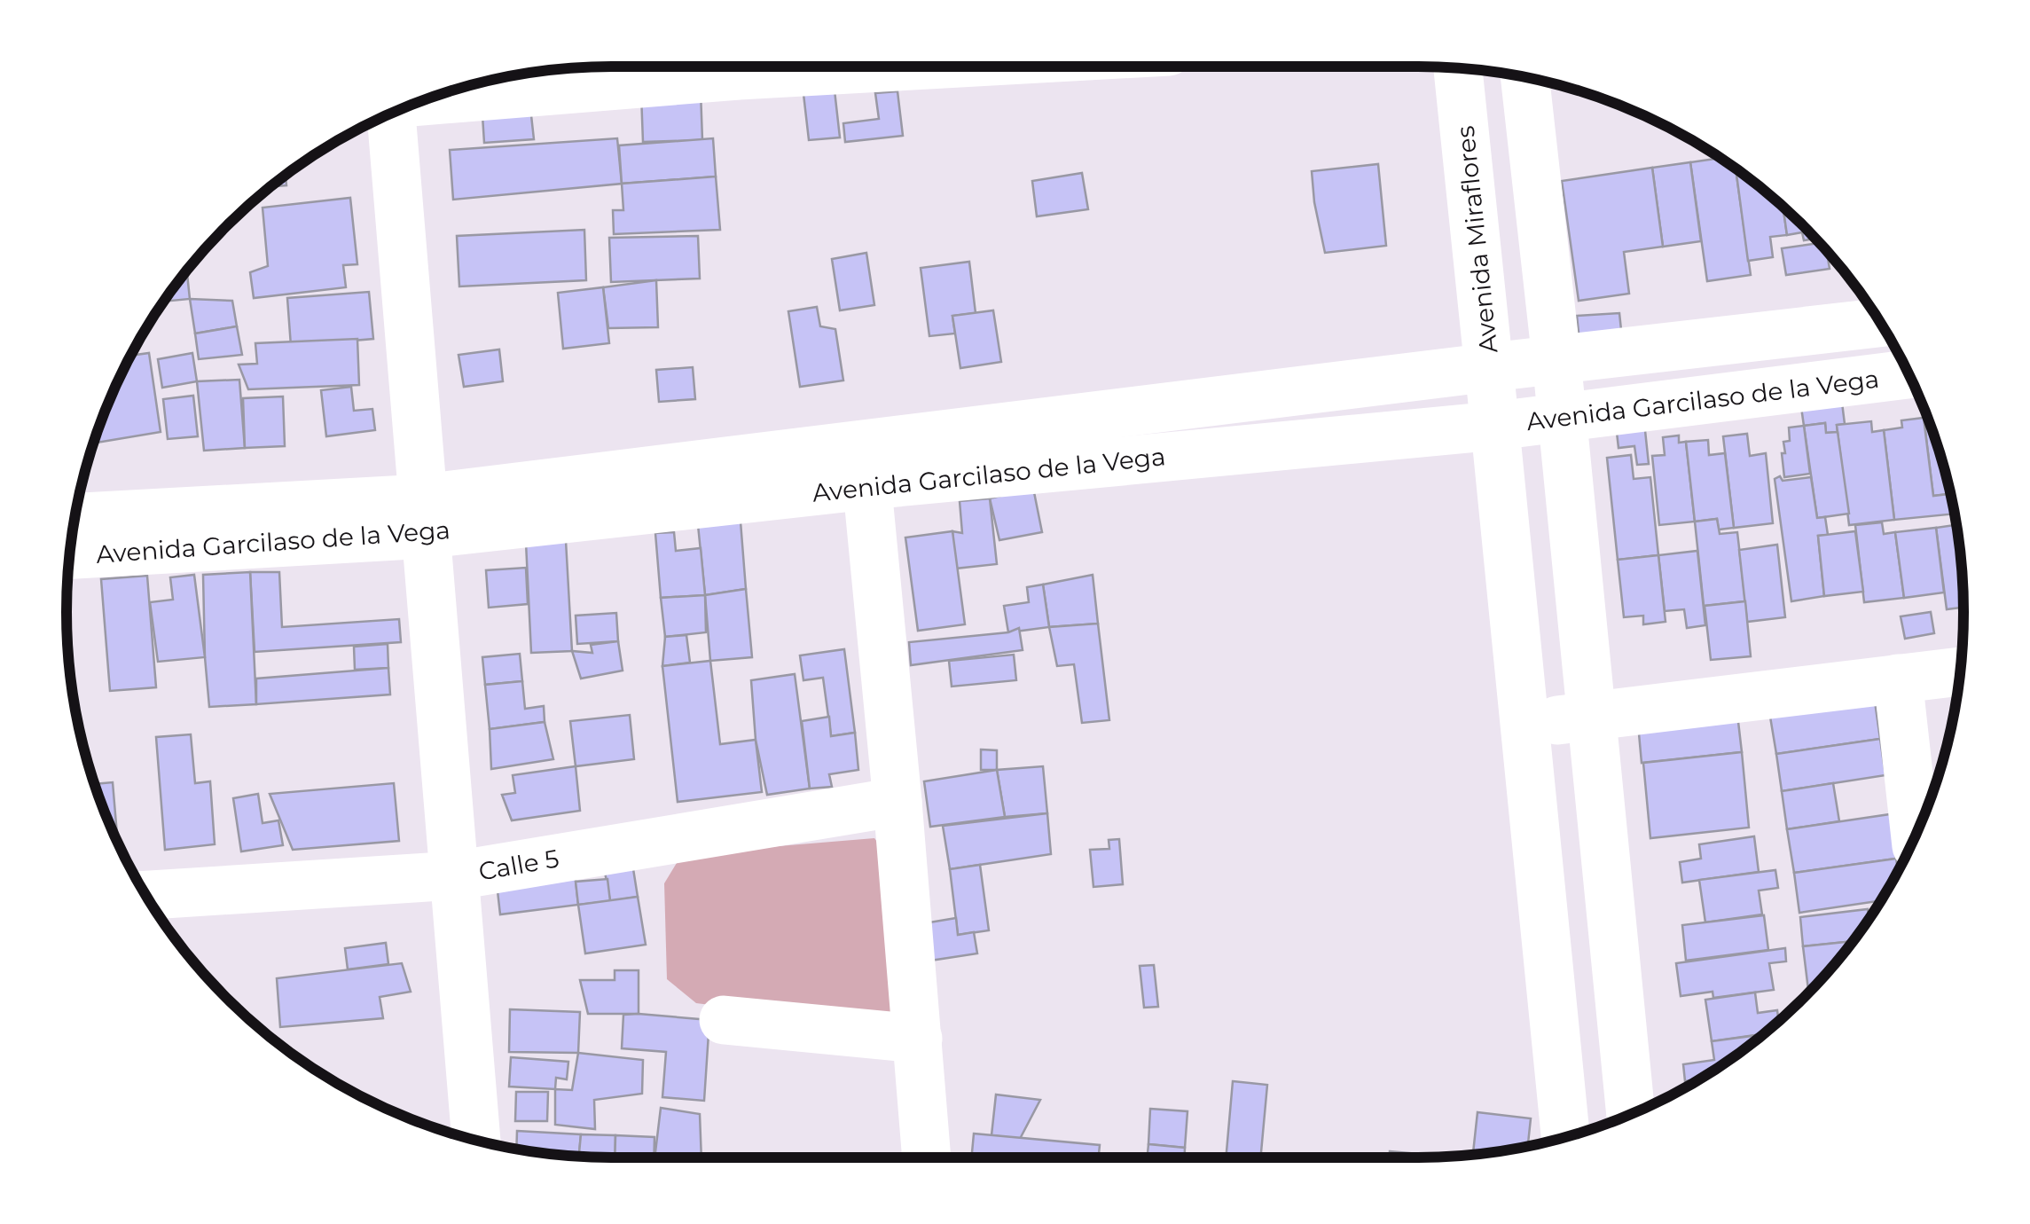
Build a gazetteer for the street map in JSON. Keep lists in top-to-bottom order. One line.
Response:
{"streets":{"street":["Avenida Miraflores","Avenida Garcilaso de la Vega","Calle 5"]},"crossings":[["Avenida Miraflores","Avenida Garcilaso de la Vega"]]}
